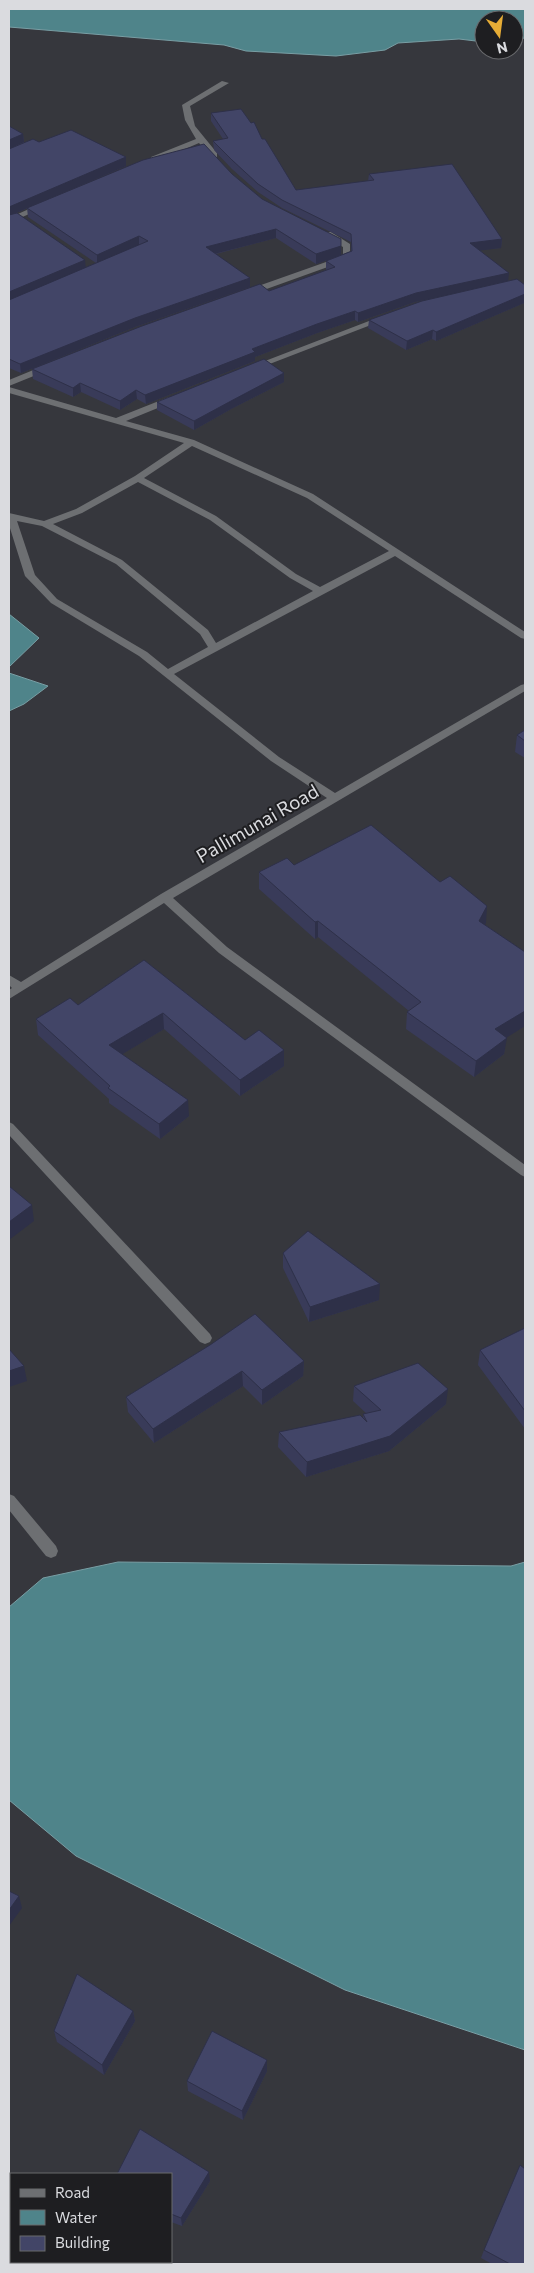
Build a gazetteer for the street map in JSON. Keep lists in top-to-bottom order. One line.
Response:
{"streets":{"street":["Pallimunai Road"]},"legend":["Road","Water","Building"],"north":"bottom"}
